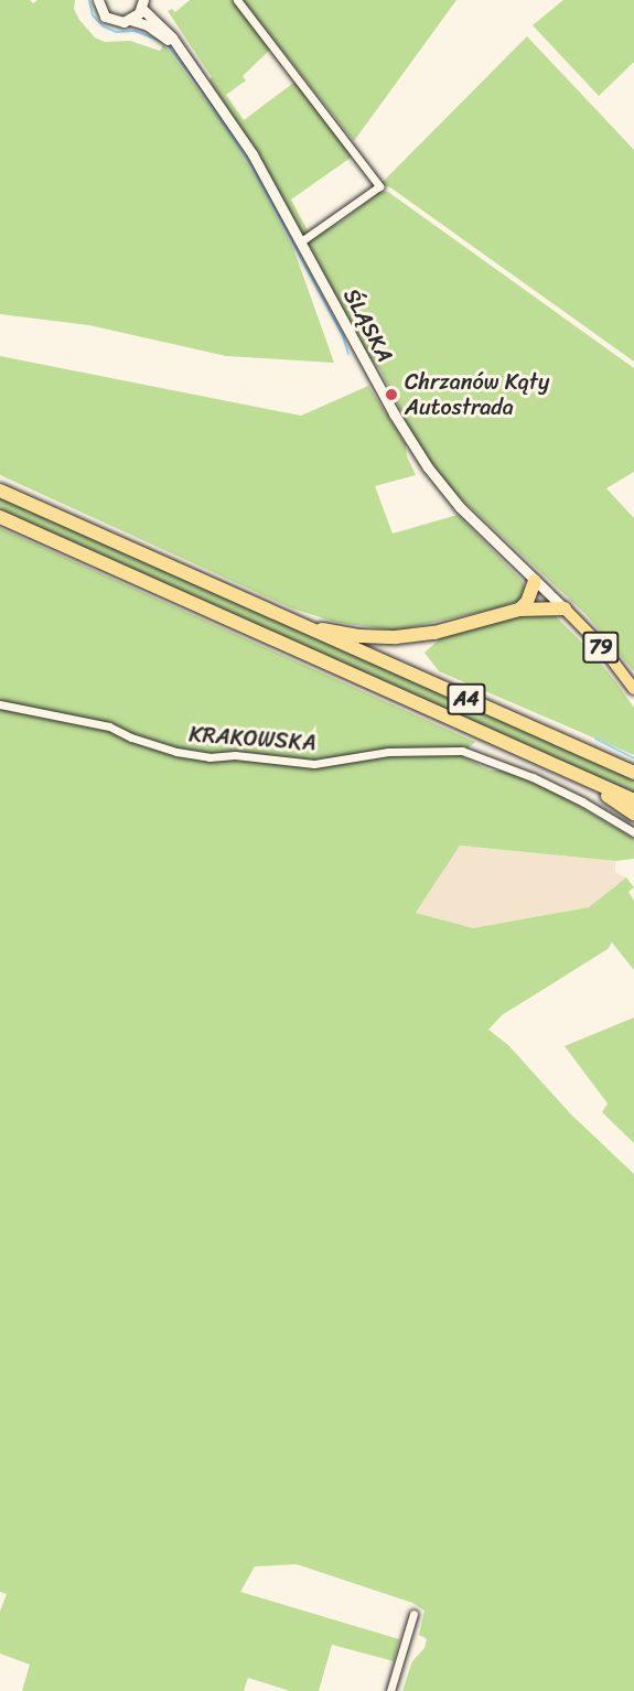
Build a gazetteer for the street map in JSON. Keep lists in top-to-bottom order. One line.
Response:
{"streets":{"highway":["A4"],"main road":["ŚLĄSKA","79"],"street":["KRAKOWSKA"]},"crossings":[["ŚLĄSKA","79"]],"places":["Chrzanów Kąty Autostrada"]}
